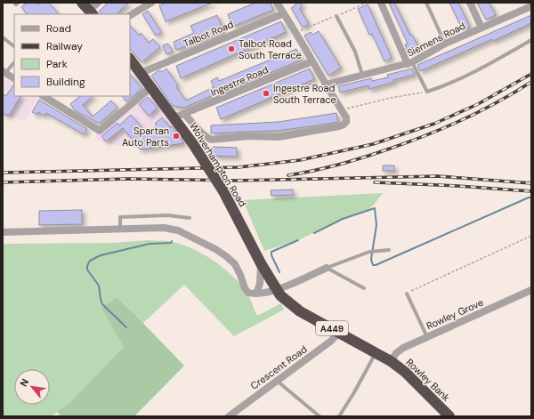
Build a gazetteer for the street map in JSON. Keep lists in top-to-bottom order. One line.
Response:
{"streets":{"highway":["Wolverhampton Road","A449","Rowley Bank"],"street":["Talbot Road","Siemens Road","Ingestre Road","Rowley Grove","Crescent Road"]},"crossings":[["Talbot Road","Wolverhampton Road"],["Ingestre Road","Wolverhampton Road"],["Wolverhampton Road","A449"],["Rowley Grove","A449"],["Rowley Grove","Rowley Bank"],["A449","Crescent Road"],["A449","Rowley Bank"]],"places":["Talbot Road South Terrace","Ingestre Road South Terrace","Spartan Auto Parts"],"legend":["Road","Railway","Park","Building"],"north":"top left"}
